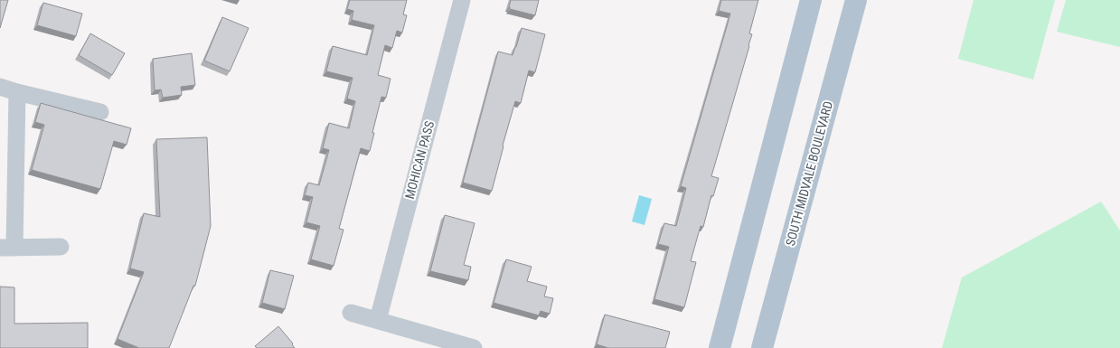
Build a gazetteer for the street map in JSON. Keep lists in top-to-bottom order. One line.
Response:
{"streets":{"main road":["SOUTH MIDVALE BOULEVARD"],"street":["MOHICAN PASS"]}}
